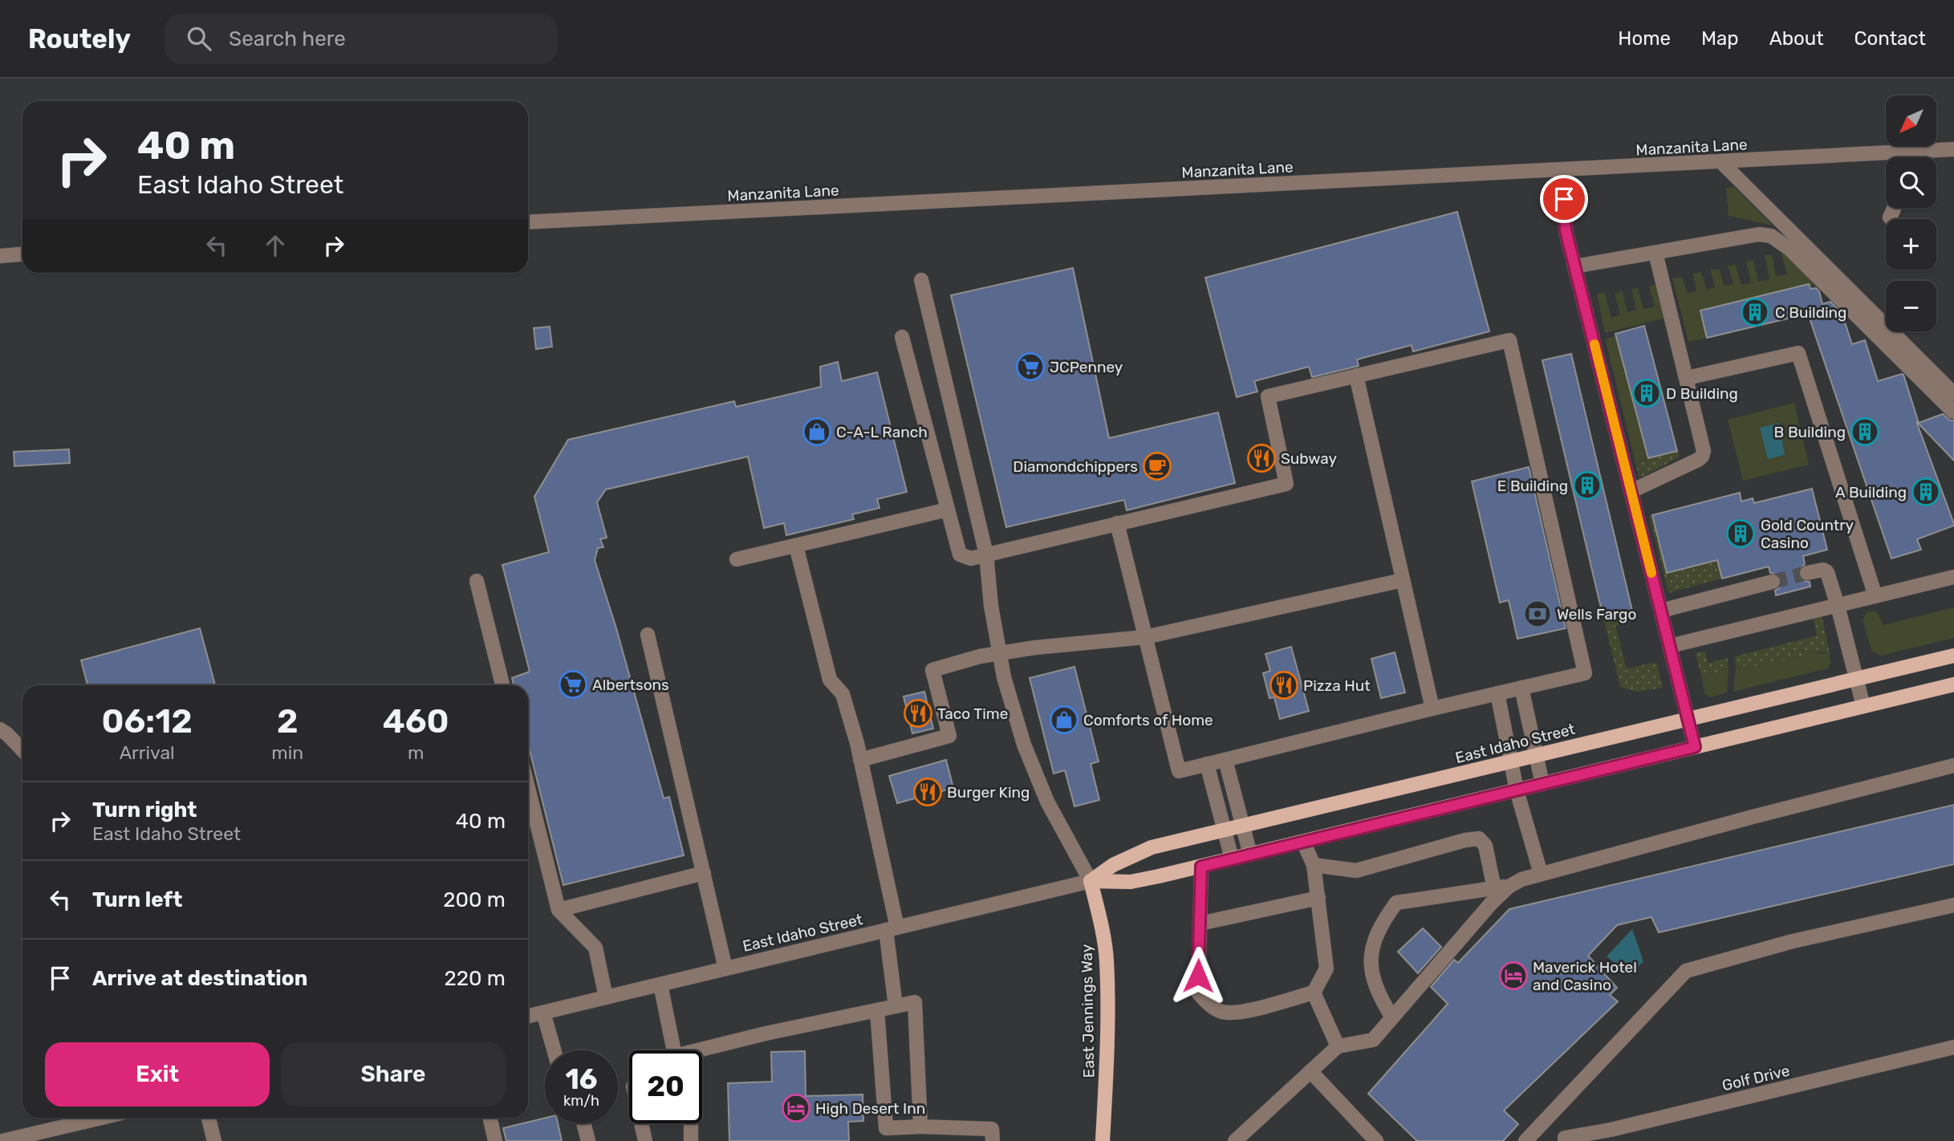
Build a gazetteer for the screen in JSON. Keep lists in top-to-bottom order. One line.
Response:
{"streets":{"main road":["East Idaho Street","East Jennings Way"],"street":["Manzanita Lane","Golf Drive"]},"crossings":[["East Idaho Street","East Jennings Way"]],"places":{"building":["C Building","D Building","B Building","E Building","A Building","Gold Country Casino"],"supermarket":["JCPenney","Albertsons"],"shop":["C-A-L Ranch","Comforts of Home"],"restaurant":["Subway","Pizza Hut","Taco Time","Burger King"],"cafe":["Diamondchippers"],"bank":["Wells Fargo"],"hotel":["Maverick Hotel and Casino","High Desert Inn"]},"north":"bottom left","page":{"header":"Routely","search":"Search here","nav":["Home","Map","About","Contact"],"map_buttons":["+","−"],"turn":["40 m","East Idaho Street"],"eta":["06:12","Arrival","2","min","460","m"],"list":[{"name":"Turn right","note":"East Idaho Street","value":"40 m"},{"name":"Turn left","value":"200 m"},{"name":"Arrive at destination","value":"220 m"}],"buttons":["Exit","Share"],"speed":"16 km/h","limit":"20"}}
